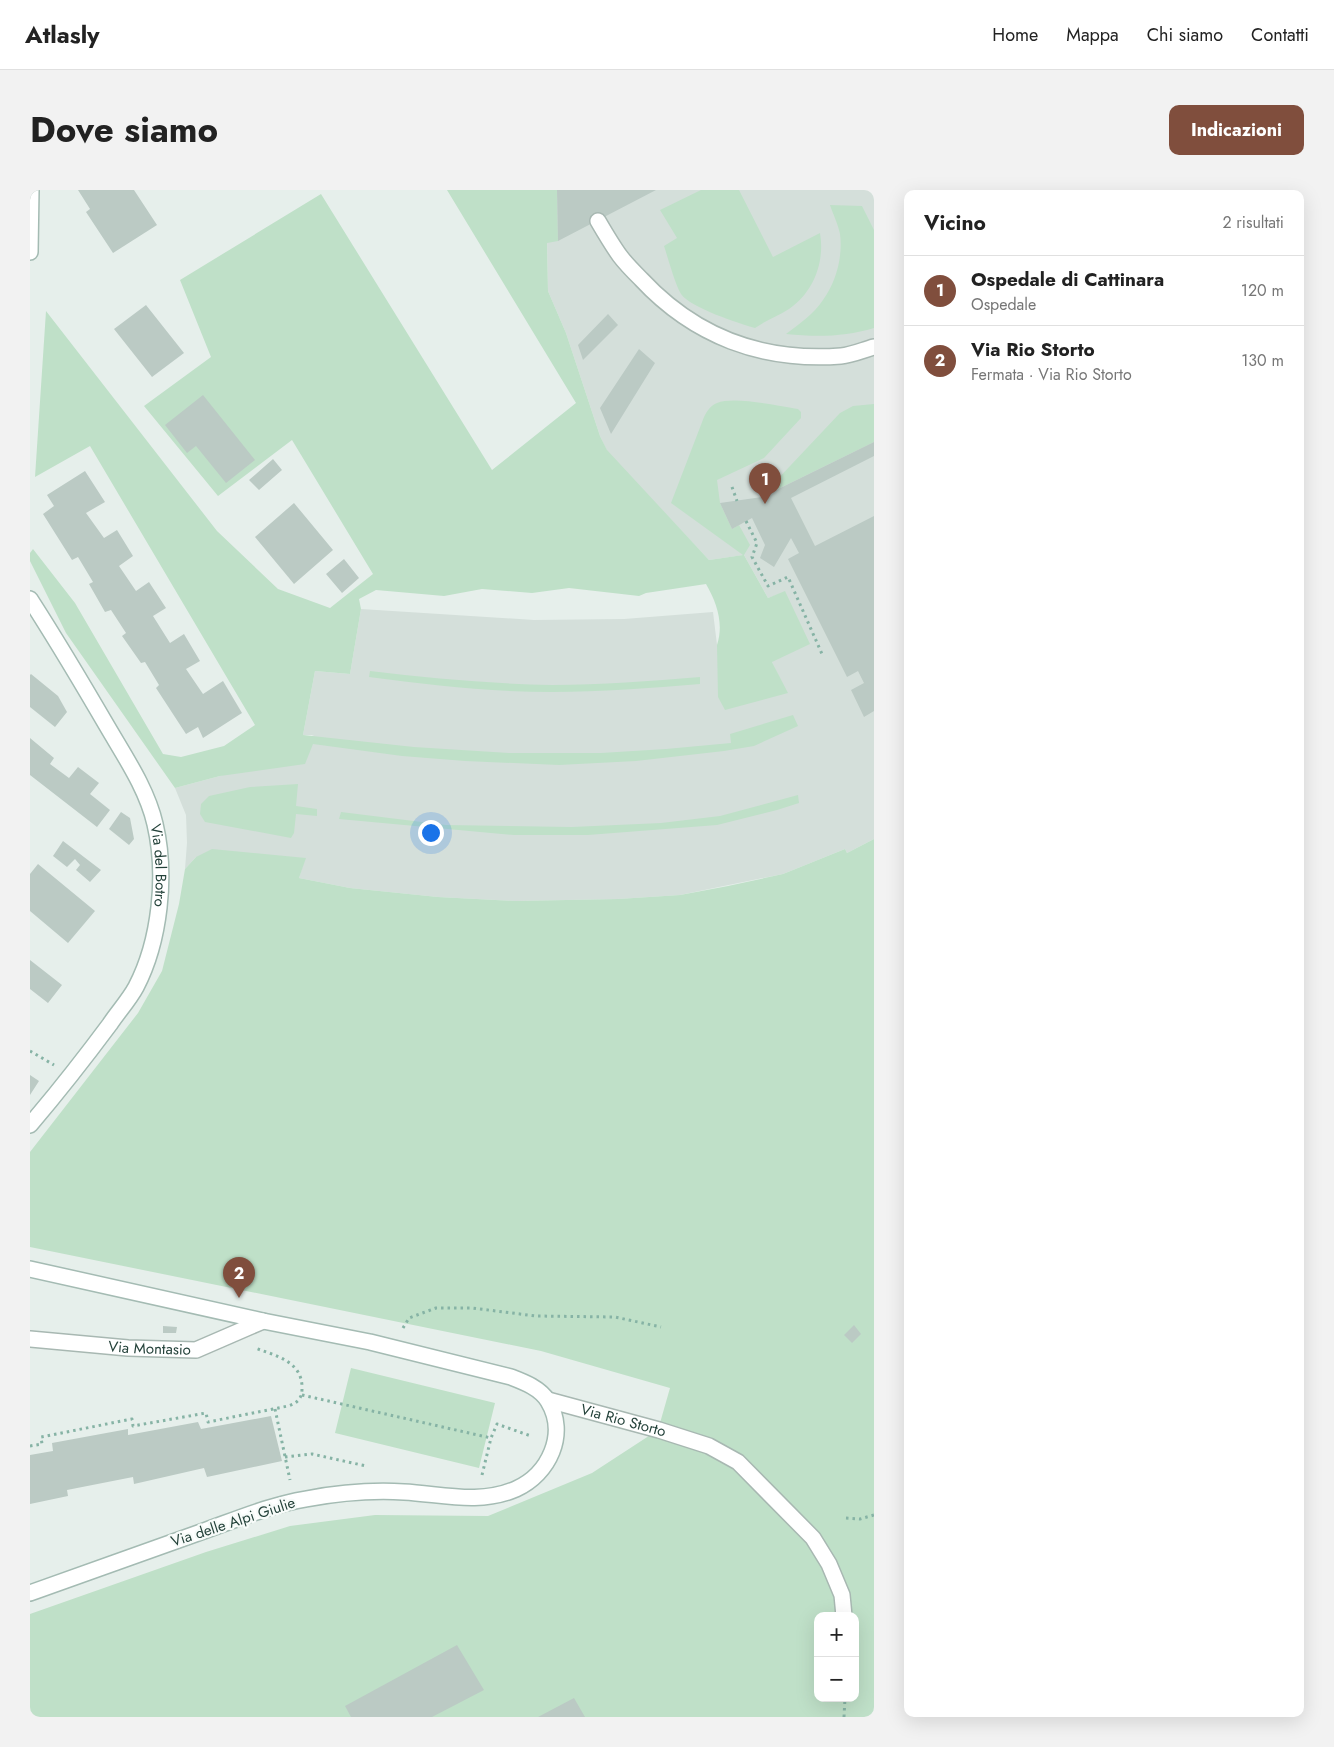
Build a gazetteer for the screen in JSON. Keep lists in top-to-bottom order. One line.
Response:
{"streets":{"street":["Via del Botro","Via Montasio","Via Rio Storto","Via delle Alpi Giulie"]},"crossings":[["Via Montasio","Via Rio Storto"],["Via Rio Storto","Via delle Alpi Giulie"]],"page":{"header":"Atlasly","nav":["Home","Mappa","Chi siamo","Contatti"],"title":"Dove siamo","buttons":"Indicazioni","heading":["Vicino","2 risultati"],"list":[{"mark":"1","name":"Ospedale di Cattinara","note":"Ospedale","value":"120 m"},{"mark":"2","name":"Via Rio Storto","note":"Fermata · Via Rio Storto","value":"130 m"}],"pins":["1","2"],"map_buttons":["+","−"]}}
